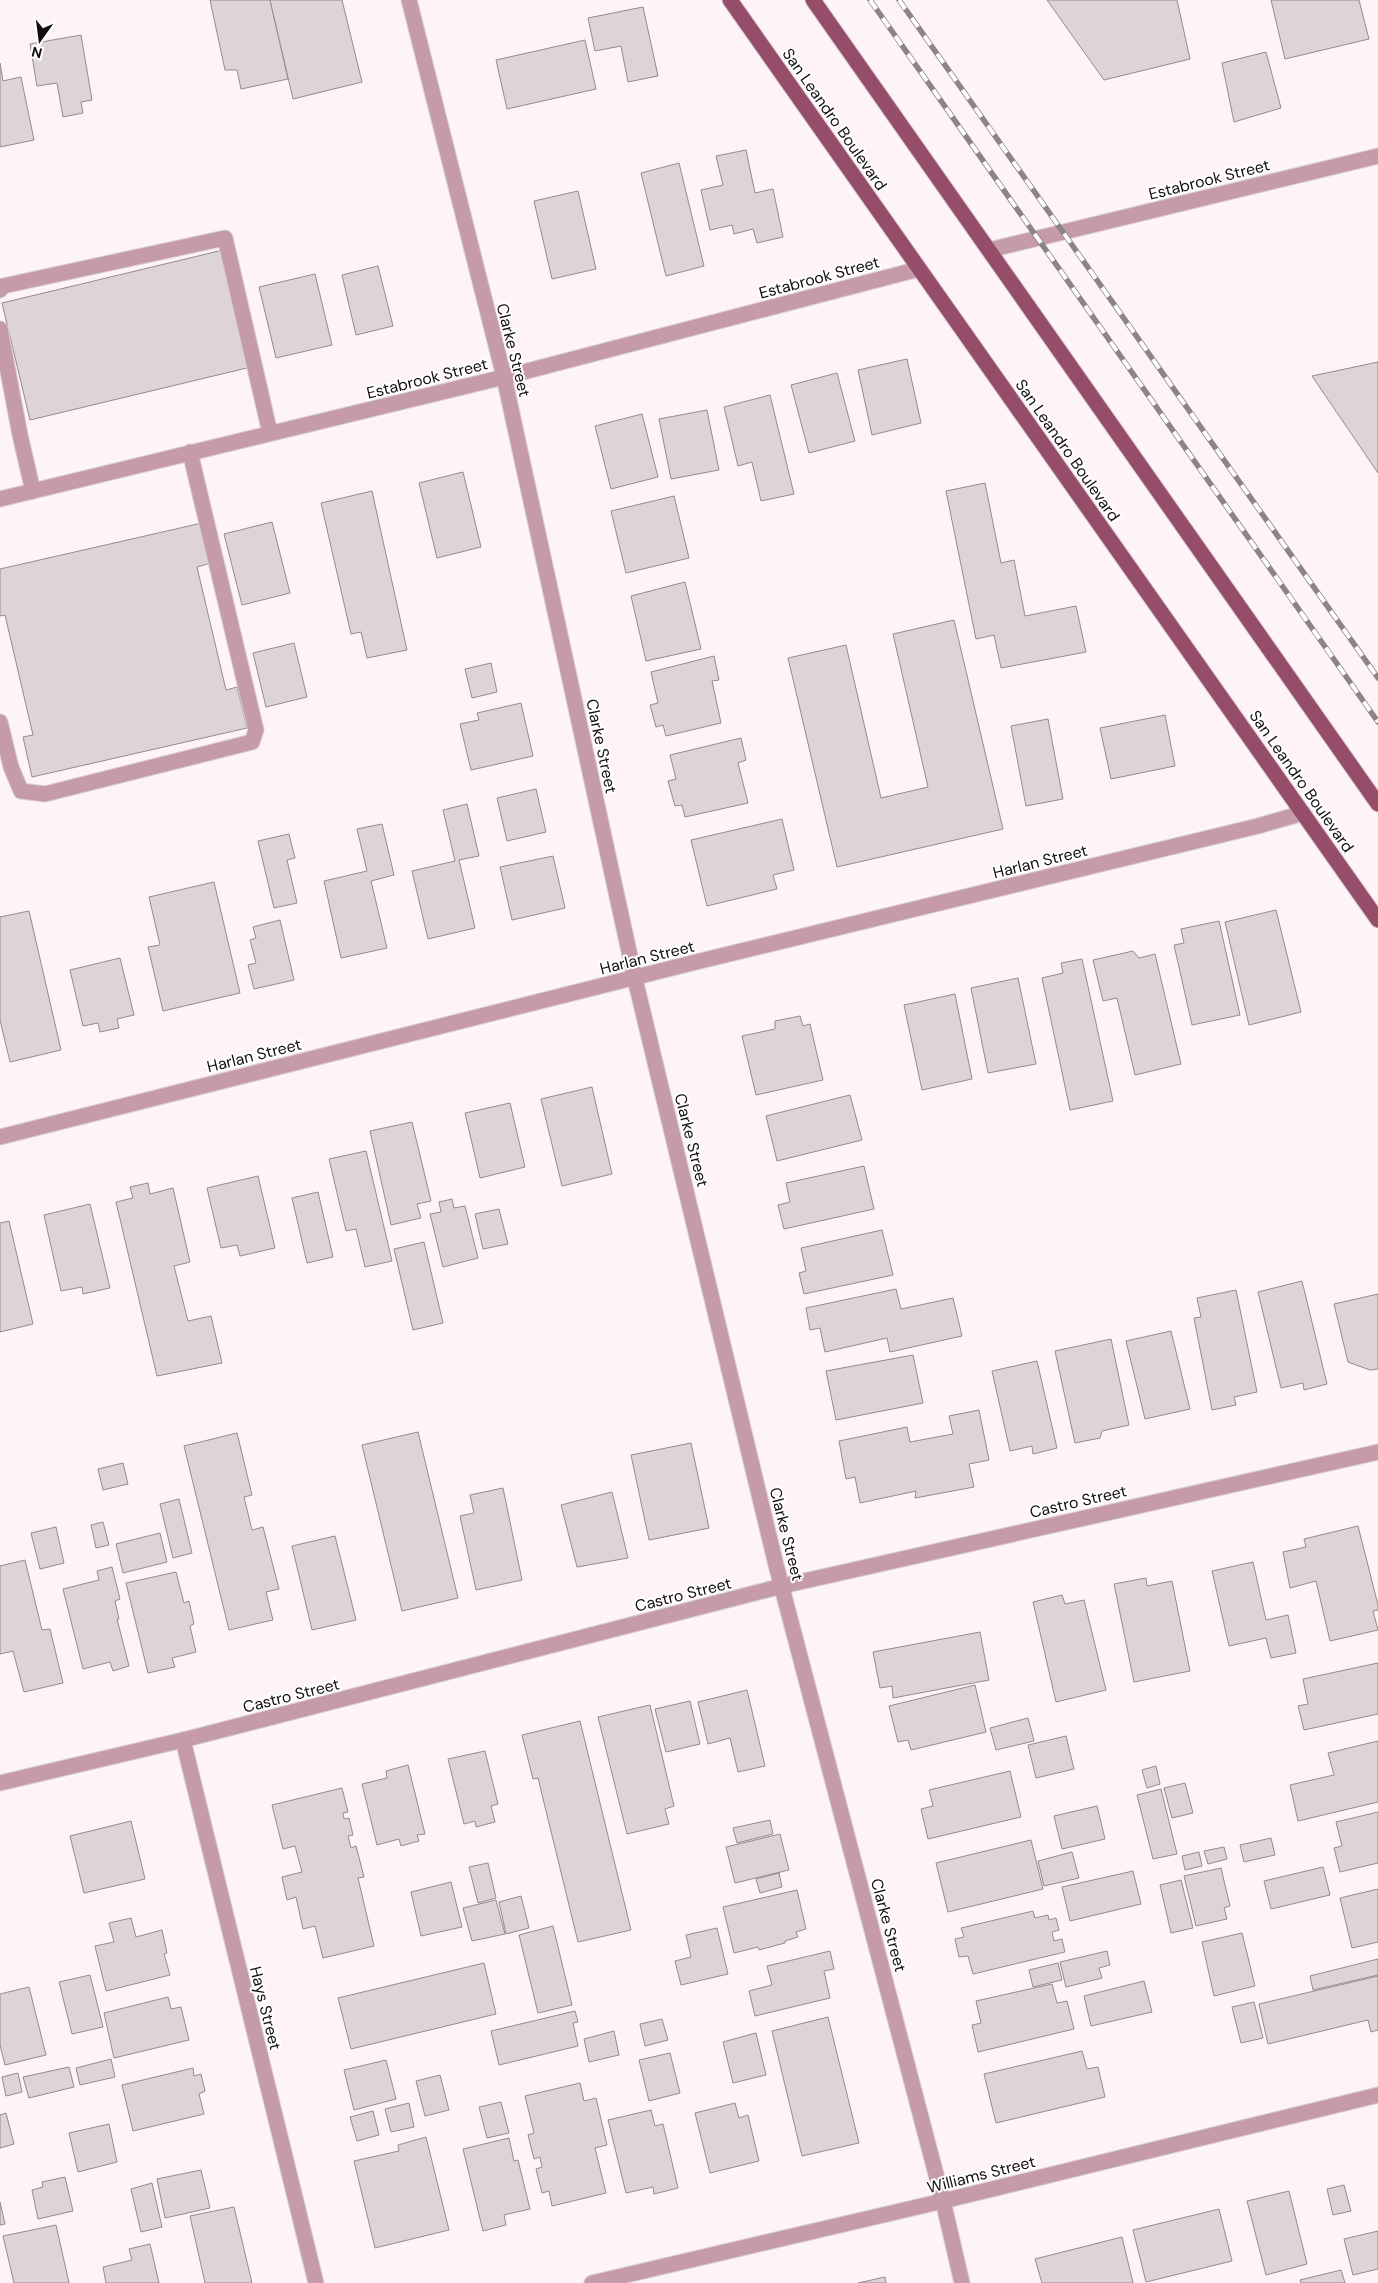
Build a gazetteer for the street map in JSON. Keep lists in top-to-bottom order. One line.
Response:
{"streets":{"main road":["San Leandro Boulevard"],"street":["Estabrook Street","Clarke Street","Harlan Street","Castro Street","Hays Street","Williams Street"]},"crossings":[["San Leandro Boulevard","Estabrook Street"],["San Leandro Boulevard","Harlan Street"],["Estabrook Street","Clarke Street"],["Clarke Street","Harlan Street"],["Clarke Street","Castro Street"],["Clarke Street","Williams Street"],["Castro Street","Hays Street"]],"north":"bottom"}
